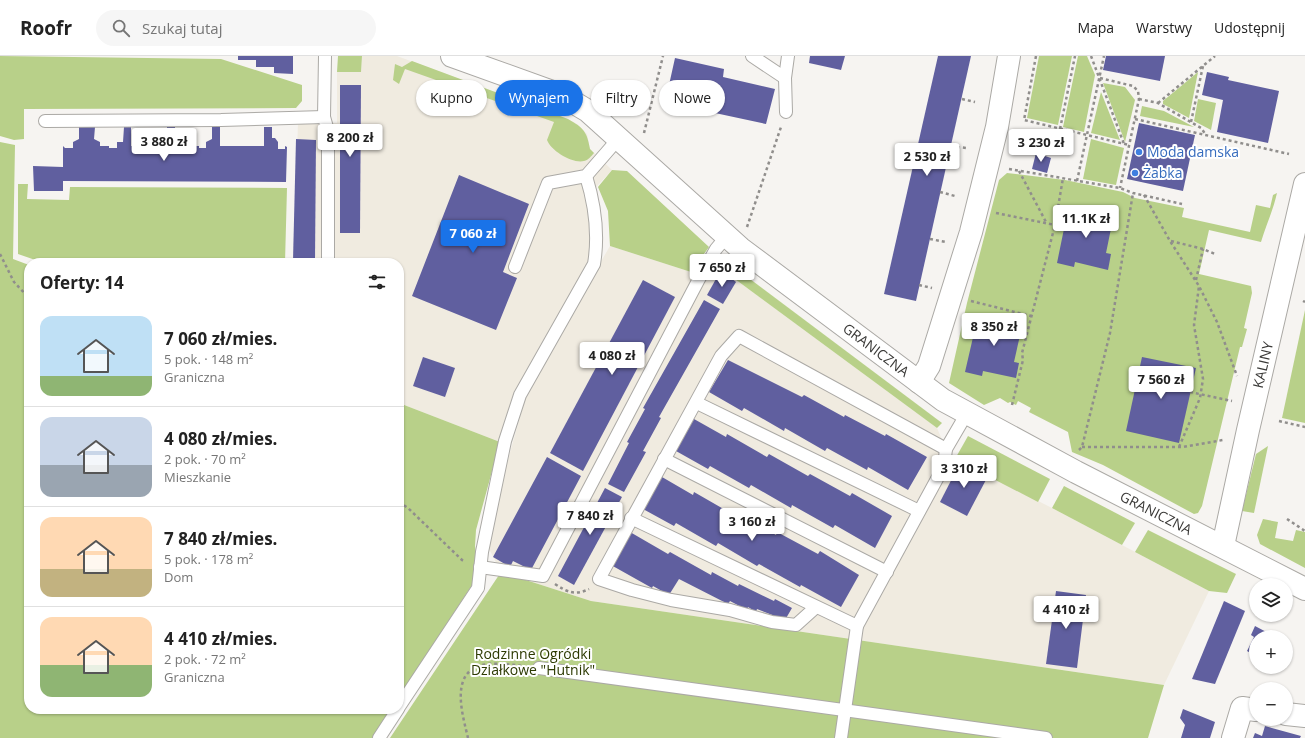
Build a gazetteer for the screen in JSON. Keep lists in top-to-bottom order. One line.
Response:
{"streets":{"street":["GRANICZNA","KALINY"]},"crossings":[["GRANICZNA","KALINY"]],"parks":["Rodzinne Ogródki Działkowe \"Hutnik\""],"places":["Moda damska","Żabka"],"page":{"header":"Roofr","search":"Szukaj tutaj","nav":["Mapa","Warstwy","Udostępnij"],"chip":["Kupno","Wynajem","Filtry","Nowe"],"price":["8 200 zł","3 880 zł","3 230 zł","2 530 zł","11.1K zł","7 060 zł","7 650 zł","8 350 zł","4 080 zł","7 560 zł","3 310 zł","7 840 zł","3 160 zł","4 410 zł"],"heading":"Oferty: 14","list":[{"name":"7 060 zł/mies.","note":"5 pok. · 148 m² · Graniczna"},{"name":"4 080 zł/mies.","note":"2 pok. · 70 m² · Mieszkanie"},{"name":"7 840 zł/mies.","note":"5 pok. · 178 m² · Dom"},{"name":"4 410 zł/mies.","note":"2 pok. · 72 m² · Graniczna"}],"map_buttons":["+","−"]}}
